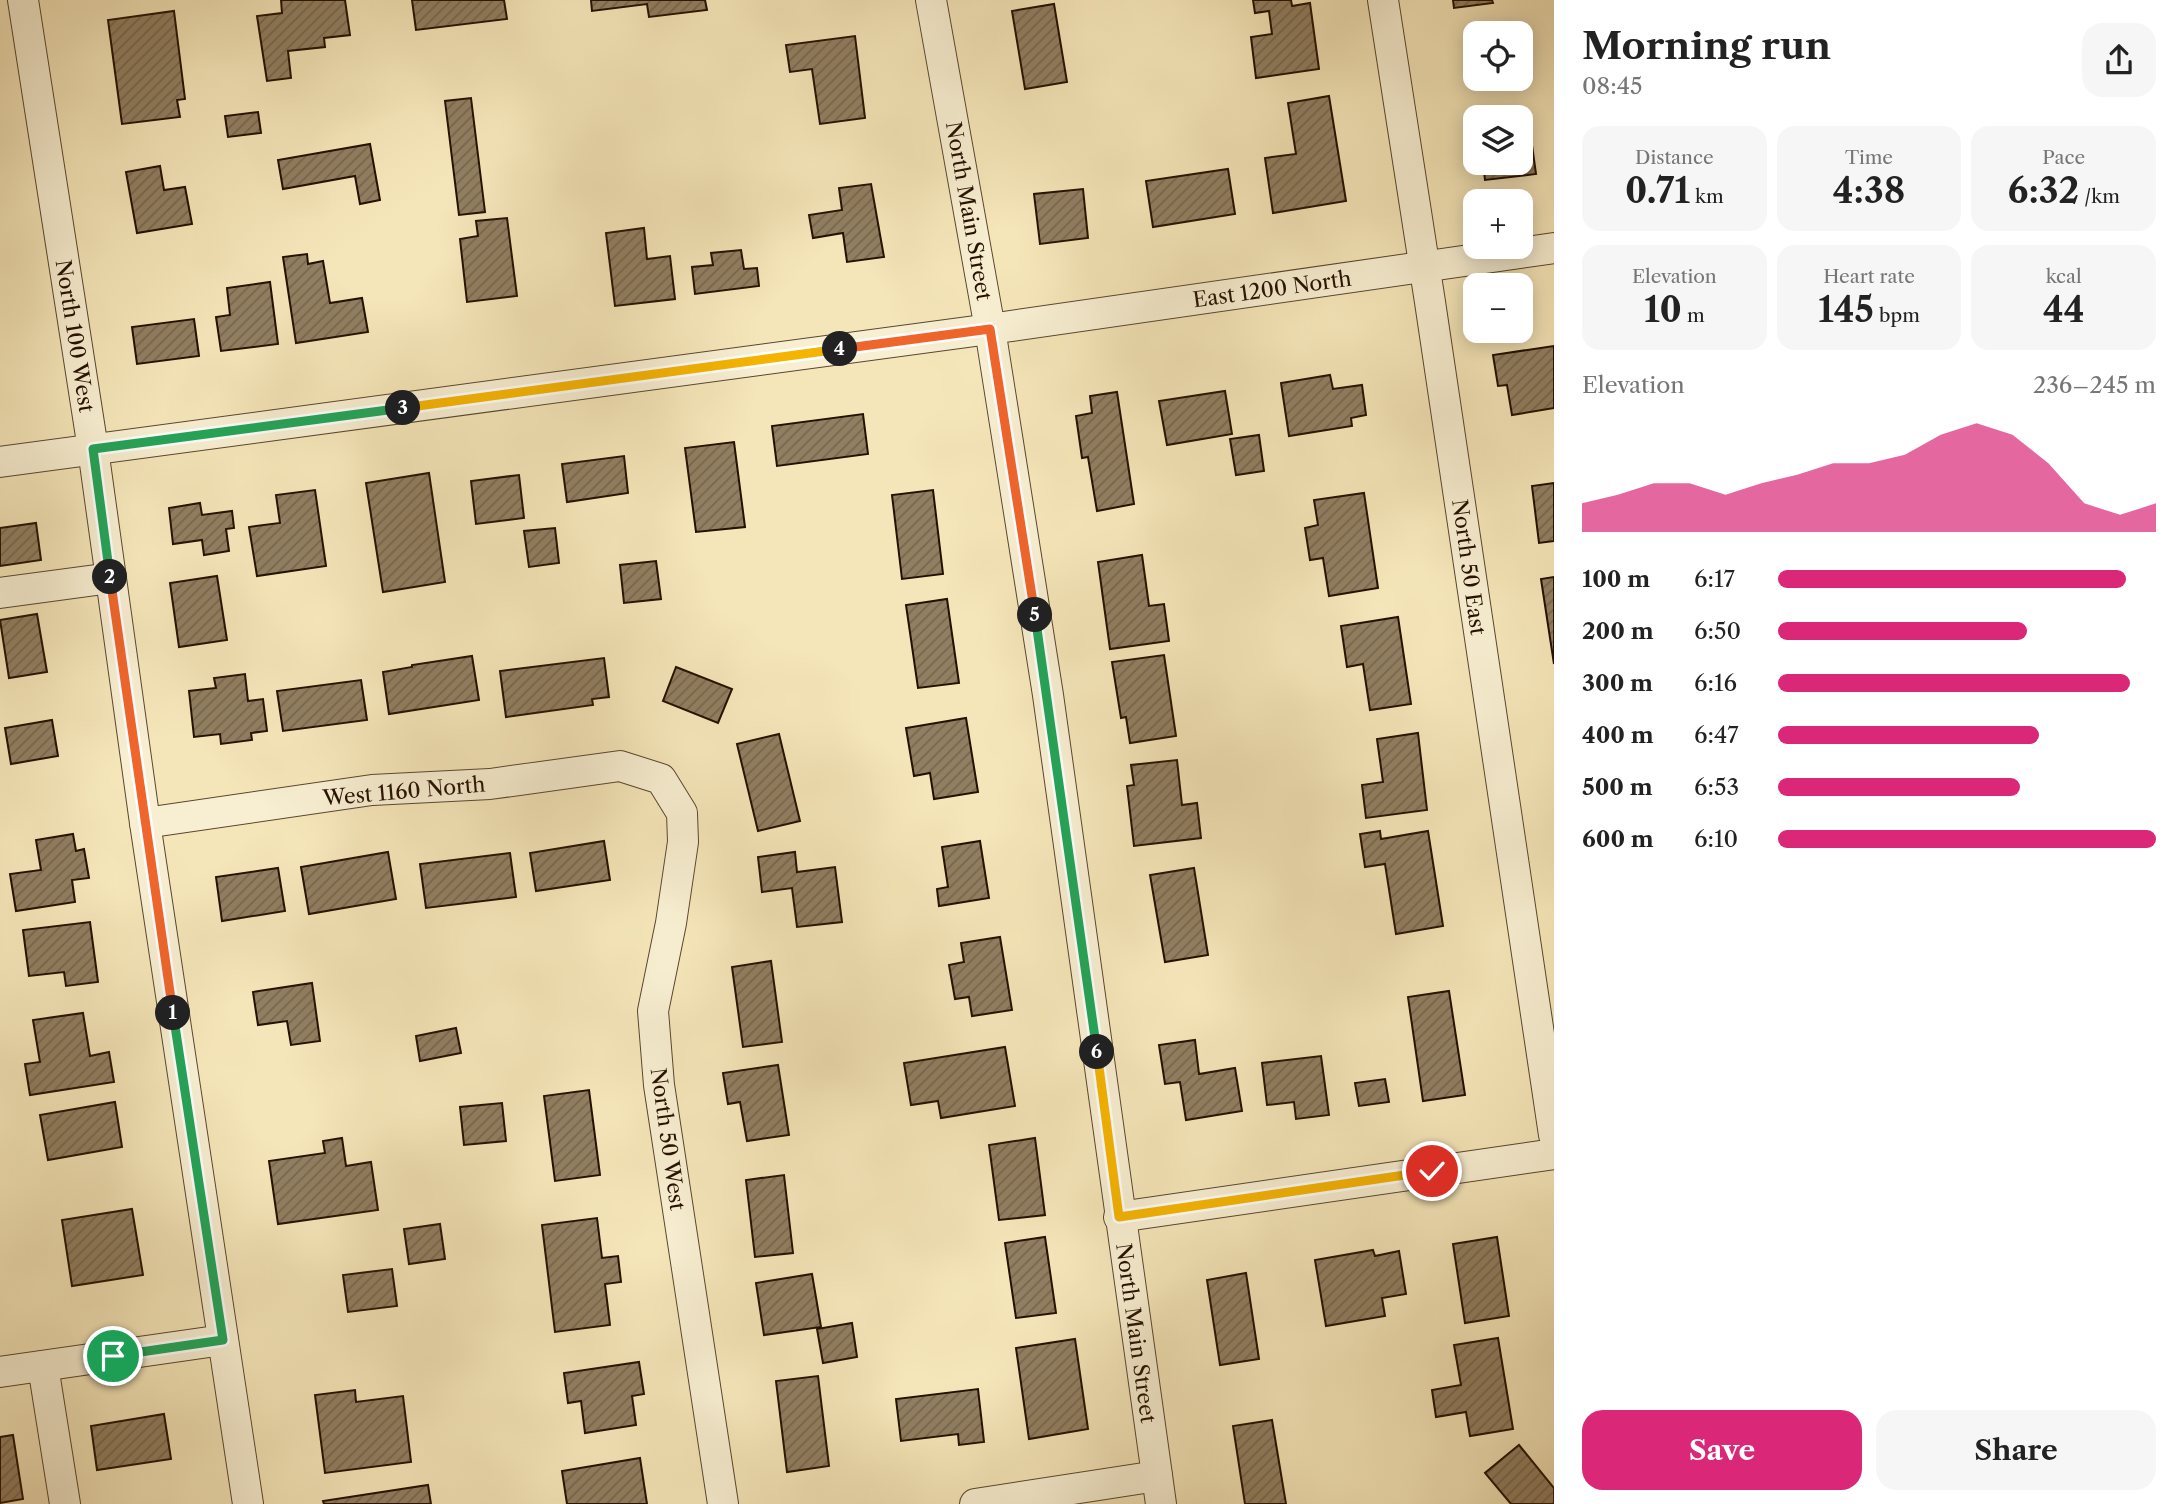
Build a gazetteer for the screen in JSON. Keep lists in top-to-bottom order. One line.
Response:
{"streets":{"street":["North Main Street","East 1200 North","North 100 West","North 50 East","West 1160 North","North 50 West"]},"crossings":[["North Main Street","East 1200 North"],["East 1200 North","North 100 West"],["East 1200 North","North 50 East"],["North 100 West","West 1160 North"],["West 1160 North","North 50 West"]],"page":{"heading":["Morning run","08:45"],"map_buttons":["+","−"],"stats":[["Distance","0.71 km"],["Time","4:38"],["Pace","6:32 /km"],["Elevation","10 m"],["Heart rate","145 bpm"],["kcal","44"]],"pins":["4","3","2","5","1","6"],"chart":["Elevation","236–245 m"],"list":[{"name":"100 m","note":"6:17"},{"name":"200 m","note":"6:50"},{"name":"300 m","note":"6:16"},{"name":"400 m","note":"6:47"},{"name":"500 m","note":"6:53"},{"name":"600 m","note":"6:10"}],"buttons":["Save","Share"]}}
